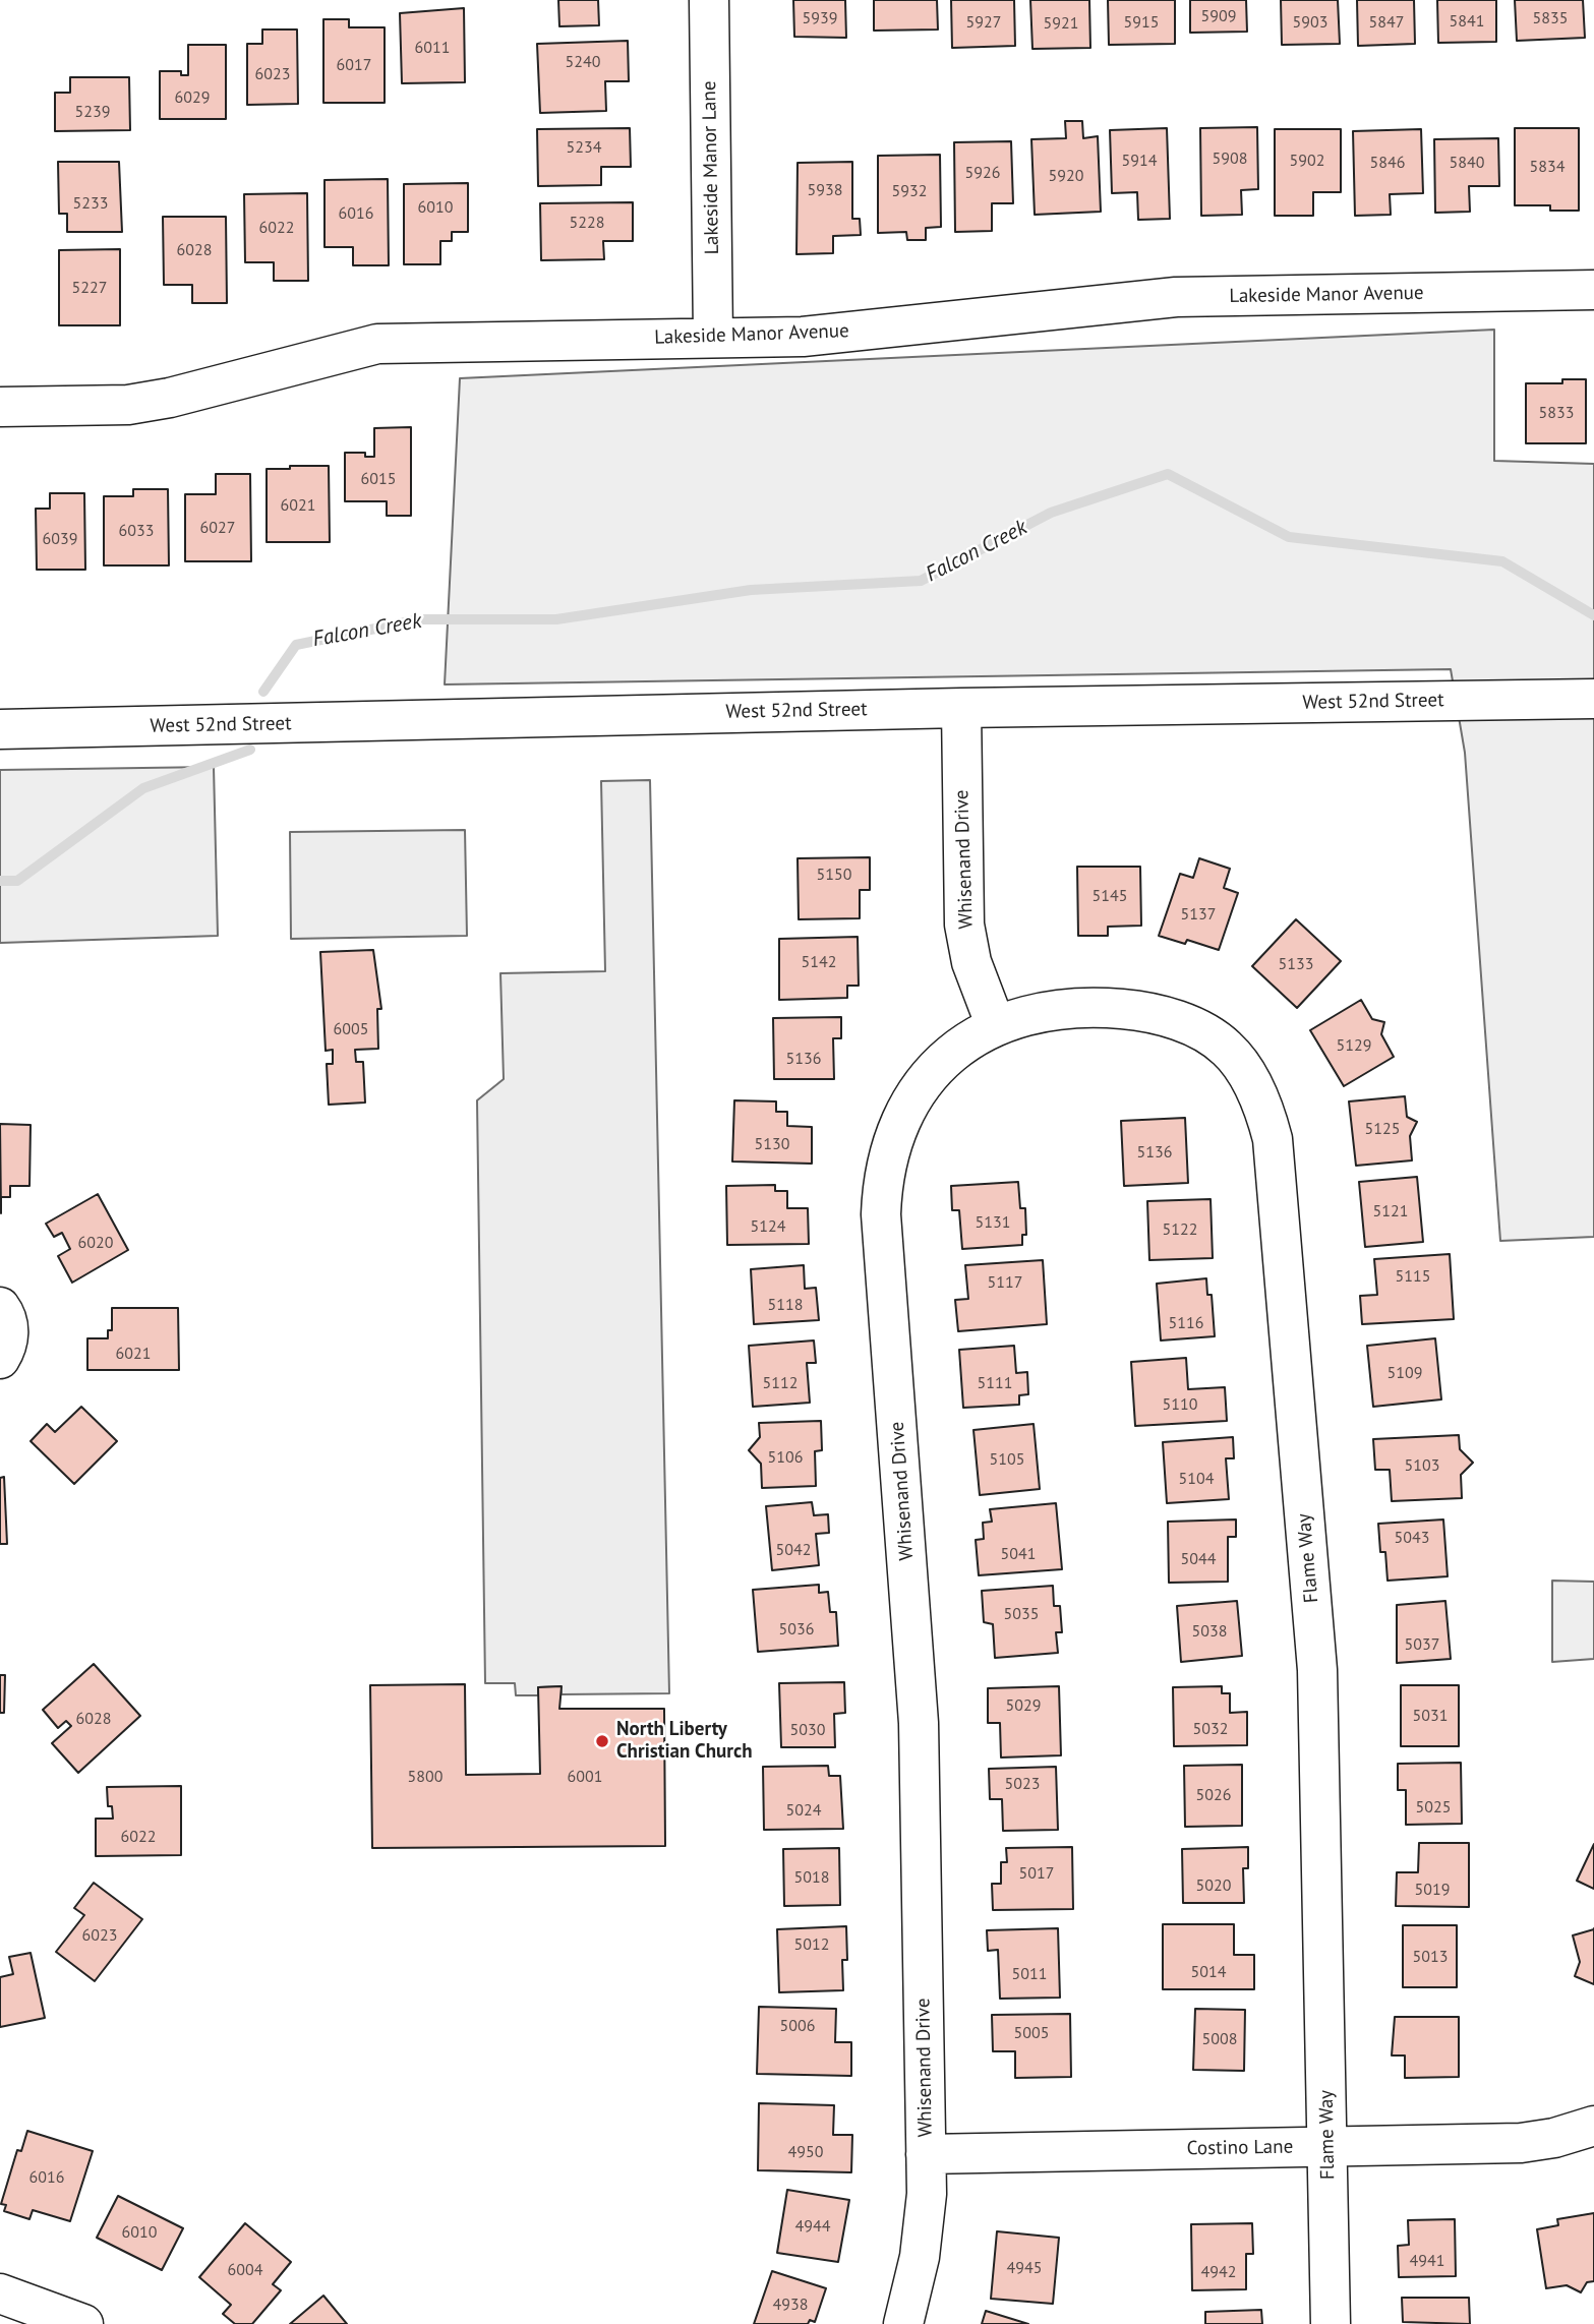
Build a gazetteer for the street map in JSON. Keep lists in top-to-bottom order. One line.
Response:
{"streets":{"street":["Lakeside Manor Lane","Lakeside Manor Avenue","West 52nd Street","Whisenand Drive","Flame Way","Costino Lane"]},"crossings":[["Lakeside Manor Lane","Lakeside Manor Avenue"],["West 52nd Street","Whisenand Drive"],["Whisenand Drive","Flame Way"],["Whisenand Drive","Costino Lane"],["Flame Way","Costino Lane"]],"water":["Falcon Creek"],"places":["North Liberty Christian Church"],"house_numbers":["5909","5939","5835","5841","5927","5915","5903","5847","5921","6011","5240","6017","6023","6029","5239","5234","5908","5914","5902","5846","5840","5834","5926","5920","5938","5932","5233","6010","6016","5228","6022","6028","5227","5833","6015","6021","6027","6033","6039","5150","5145","5137","5142","5133","6005","5129","5136","5125","5130","5136","5121","5131","5124","5122","6020","5115","5117","5118","5116","6021","5109","5112","5111","5110","5106","5105","5103","5104","5043","5042","5041","5044","5035","5036","5038","5037","5029","5031","6028","5032","5030","5800","6001","5023","5026","5025","5024","6022","5017","5018","5020","5019","6023","5012","5013","5014","5011","5006","5005","5008","4950","6016","4944","6010","4941","4945","6004","4942","4938"]}
